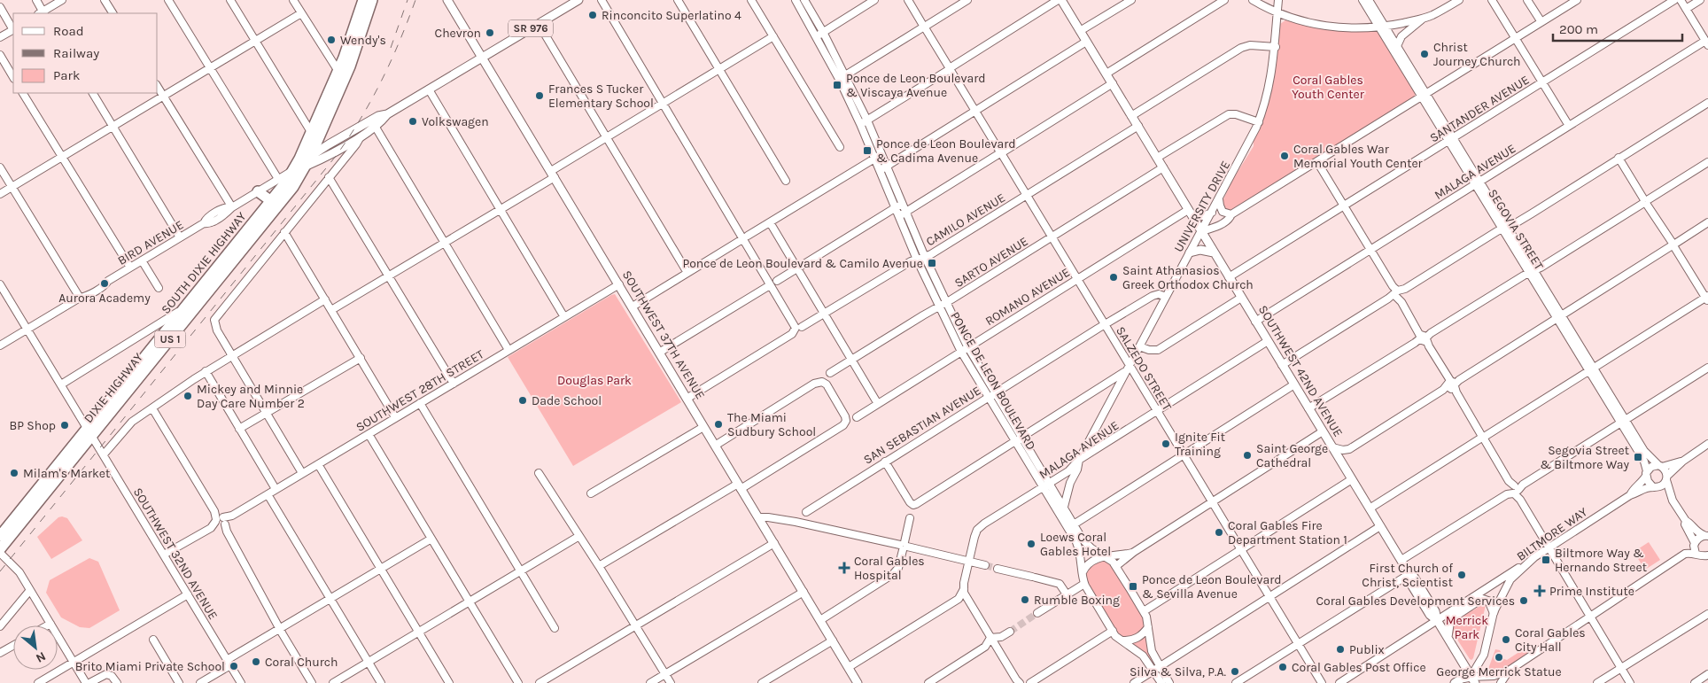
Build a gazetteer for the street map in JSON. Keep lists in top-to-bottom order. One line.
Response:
{"streets":{"highway":["SOUTH DIXIE HIGHWAY","US 1","DIXIE HIGHWAY"],"main road":["SR 976","SOUTHWEST 37TH AVENUE","SOUTHWEST 42ND AVENUE"],"street":["SANTANDER AVENUE","MALAGA AVENUE","UNIVERSITY DRIVE","CAMILO AVENUE","SEGOVIA STREET","BIRD AVENUE","SARTO AVENUE","ROMANO AVENUE","SALZEDO STREET","PONCE DE LEON BOULEVARD","SOUTHWEST 28TH STREET","SAN SEBASTIAN AVENUE","BILTMORE WAY","SOUTHWEST 32ND AVENUE"]},"crossings":[["SR 976","SOUTH DIXIE HIGHWAY"],["SR 976","SOUTHWEST 37TH AVENUE"],["SR 976","DIXIE HIGHWAY"],["SANTANDER AVENUE","SEGOVIA STREET"],["SANTANDER AVENUE","SOUTHWEST 42ND AVENUE"],["MALAGA AVENUE","UNIVERSITY DRIVE"],["MALAGA AVENUE","SEGOVIA STREET"],["MALAGA AVENUE","SALZEDO STREET"],["MALAGA AVENUE","SOUTHWEST 42ND AVENUE"],["MALAGA AVENUE","PONCE DE LEON BOULEVARD"],["UNIVERSITY DRIVE","SALZEDO STREET"],["UNIVERSITY DRIVE","SOUTHWEST 42ND AVENUE"],["UNIVERSITY DRIVE","PONCE DE LEON BOULEVARD"],["UNIVERSITY DRIVE","SAN SEBASTIAN AVENUE"],["CAMILO AVENUE","SOUTHWEST 37TH AVENUE"],["CAMILO AVENUE","SALZEDO STREET"],["CAMILO AVENUE","SOUTHWEST 42ND AVENUE"],["CAMILO AVENUE","PONCE DE LEON BOULEVARD"],["SEGOVIA STREET","BILTMORE WAY"],["BIRD AVENUE","SOUTH DIXIE HIGHWAY"],["BIRD AVENUE","SOUTHWEST 32ND AVENUE"],["SARTO AVENUE","SALZEDO STREET"],["SARTO AVENUE","SOUTHWEST 42ND AVENUE"],["SARTO AVENUE","PONCE DE LEON BOULEVARD"],["SOUTH DIXIE HIGHWAY","DIXIE HIGHWAY"],["SOUTH DIXIE HIGHWAY","SOUTHWEST 32ND AVENUE"],["ROMANO AVENUE","SALZEDO STREET"],["ROMANO AVENUE","SOUTHWEST 42ND AVENUE"],["ROMANO AVENUE","PONCE DE LEON BOULEVARD"],["SOUTHWEST 37TH AVENUE","SOUTHWEST 28TH STREET"],["SALZEDO STREET","SAN SEBASTIAN AVENUE"],["SOUTHWEST 42ND AVENUE","BILTMORE WAY"],["PONCE DE LEON BOULEVARD","SAN SEBASTIAN AVENUE"],["DIXIE HIGHWAY","SOUTHWEST 32ND AVENUE"],["SOUTHWEST 28TH STREET","SOUTHWEST 32ND AVENUE"]],"parks":["Coral Gables Youth Center","Douglas Park","Merrick Park"],"places":{"other":["Rinconcito Superlatino 4","Chevron","Wendy's","Christ Journey Church","Frances S Tucker Elementary School","Volkswagen","Coral Gables War Memorial Youth Center","Saint Athanasios Greek Orthodox Church","Aurora Academy","Mickey and Minnie Day Care Number 2","Dade School","The Miami Sudbury School","BP Shop","Ignite Fit Training","Saint George Cathedral","Milam's Market","Coral Gables Fire Department Station 1","Loews Coral Gables Hotel","First Church of Christ, Scientist","Rumble Boxing","Coral Gables Development Services","Coral Gables City Hall","Publix","George Merrick Statue","Coral Church","Brito Miami Private School","Coral Gables Post Office","Silva & Silva, P.A."],"transit":["Ponce de Leon Boulevard & Viscaya Avenue","Ponce de Leon Boulevard & Cadima Avenue","Ponce de Leon Boulevard & Camilo Avenue","Segovia Street & Biltmore Way","Biltmore Way & Hernando Street","Ponce de Leon Boulevard & Sevilla Avenue"],"health":["Coral Gables Hospital","Prime Institute"]},"legend":["Road","Railway","Park"],"scale_bar":"200 m","north":"bottom right"}
